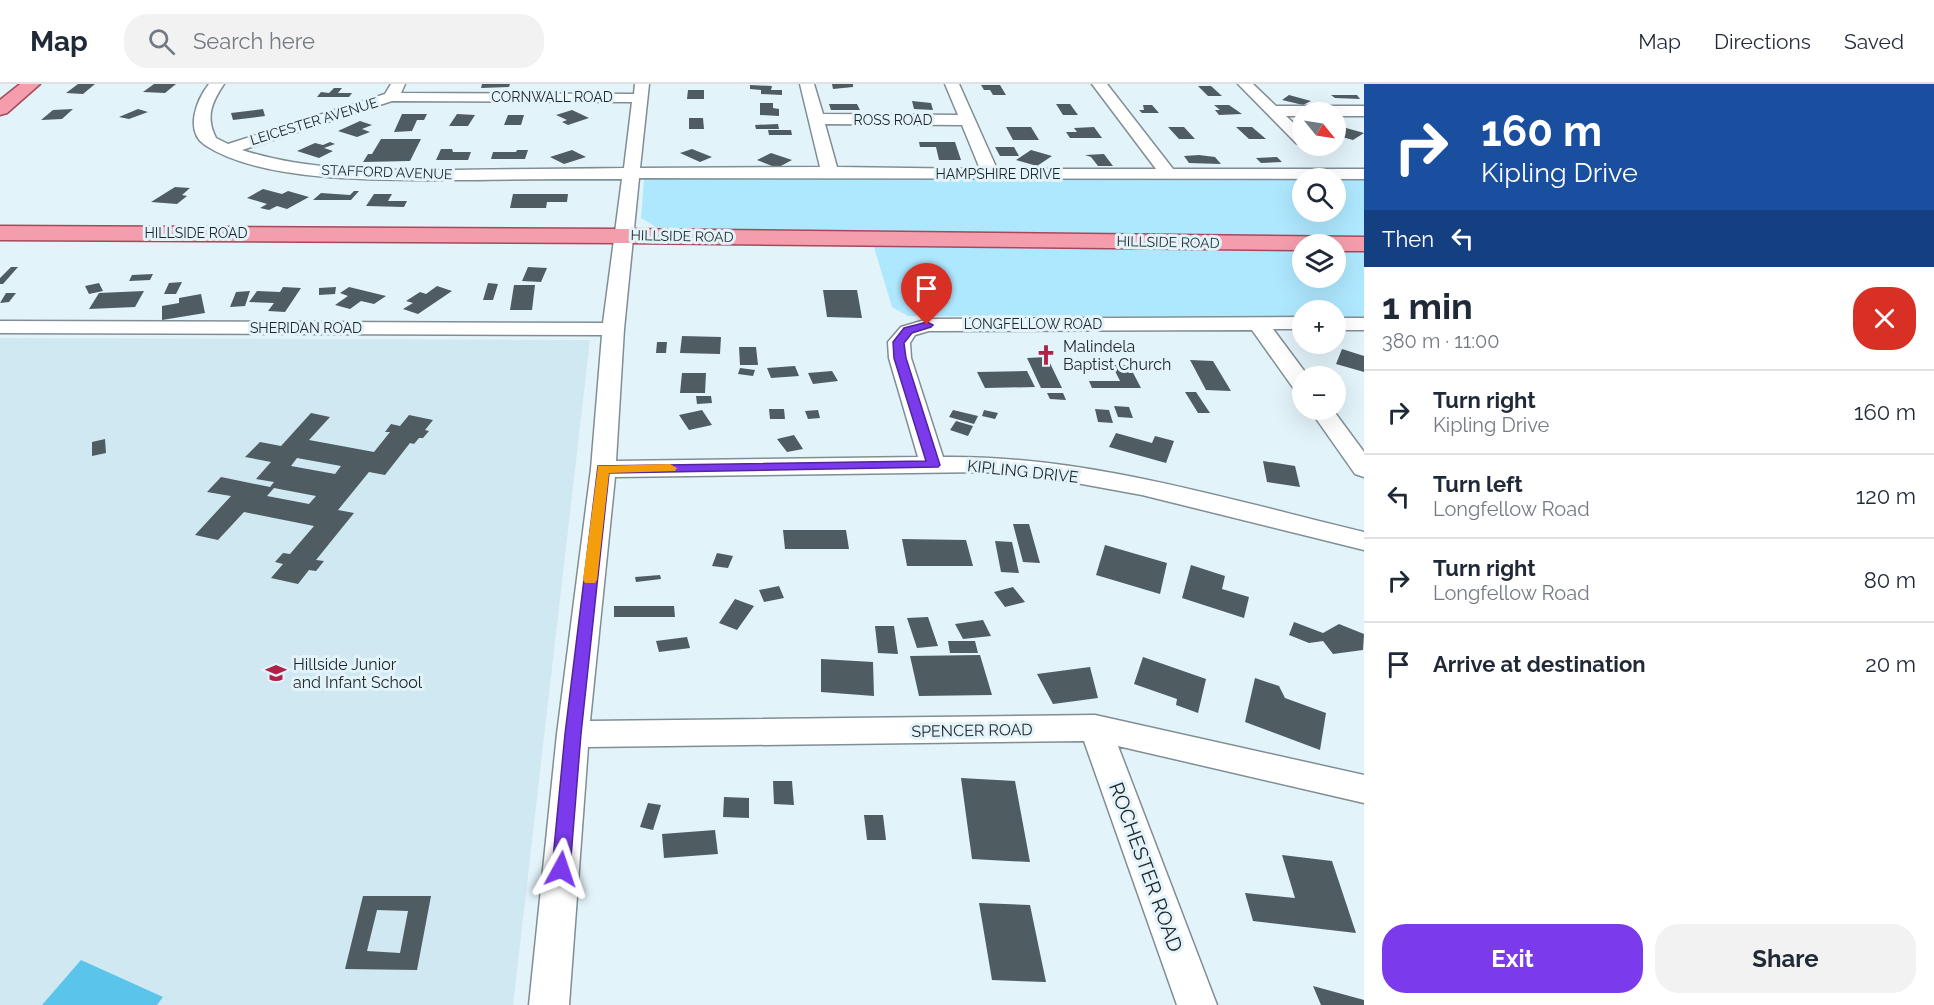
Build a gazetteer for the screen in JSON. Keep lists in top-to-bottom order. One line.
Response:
{"streets":{"main road":["HILLSIDE ROAD"],"street":["CORNWALL ROAD","ROSS ROAD","LEICESTER AVENUE","STAFFORD AVENUE","HAMPSHIRE DRIVE","LONGFELLOW ROAD","SHERIDAN ROAD","KIPLING DRIVE","SPENCER ROAD","ROCHESTER ROAD"]},"crossings":[["CORNWALL ROAD","LEICESTER AVENUE"],["LEICESTER AVENUE","STAFFORD AVENUE"],["STAFFORD AVENUE","HAMPSHIRE DRIVE"],["LONGFELLOW ROAD","KIPLING DRIVE"],["SPENCER ROAD","ROCHESTER ROAD"]],"places":{"church":["Malindela Baptist Church"],"school or university":["Hillside Junior and Infant School"]},"north":"bottom right","page":{"header":"Map","search":"Search here","nav":["Map","Directions","Saved"],"turn":["160 m","Kipling Drive"],"map_buttons":["+","−"],"then":"Then","heading":["1 min","380 m · 11:00"],"list":[{"name":"Turn right","note":"Kipling Drive","value":"160 m"},{"name":"Turn left","note":"Longfellow Road","value":"120 m"},{"name":"Turn right","note":"Longfellow Road","value":"80 m"},{"name":"Arrive at destination","value":"20 m"}],"buttons":["Exit","Share"]}}
